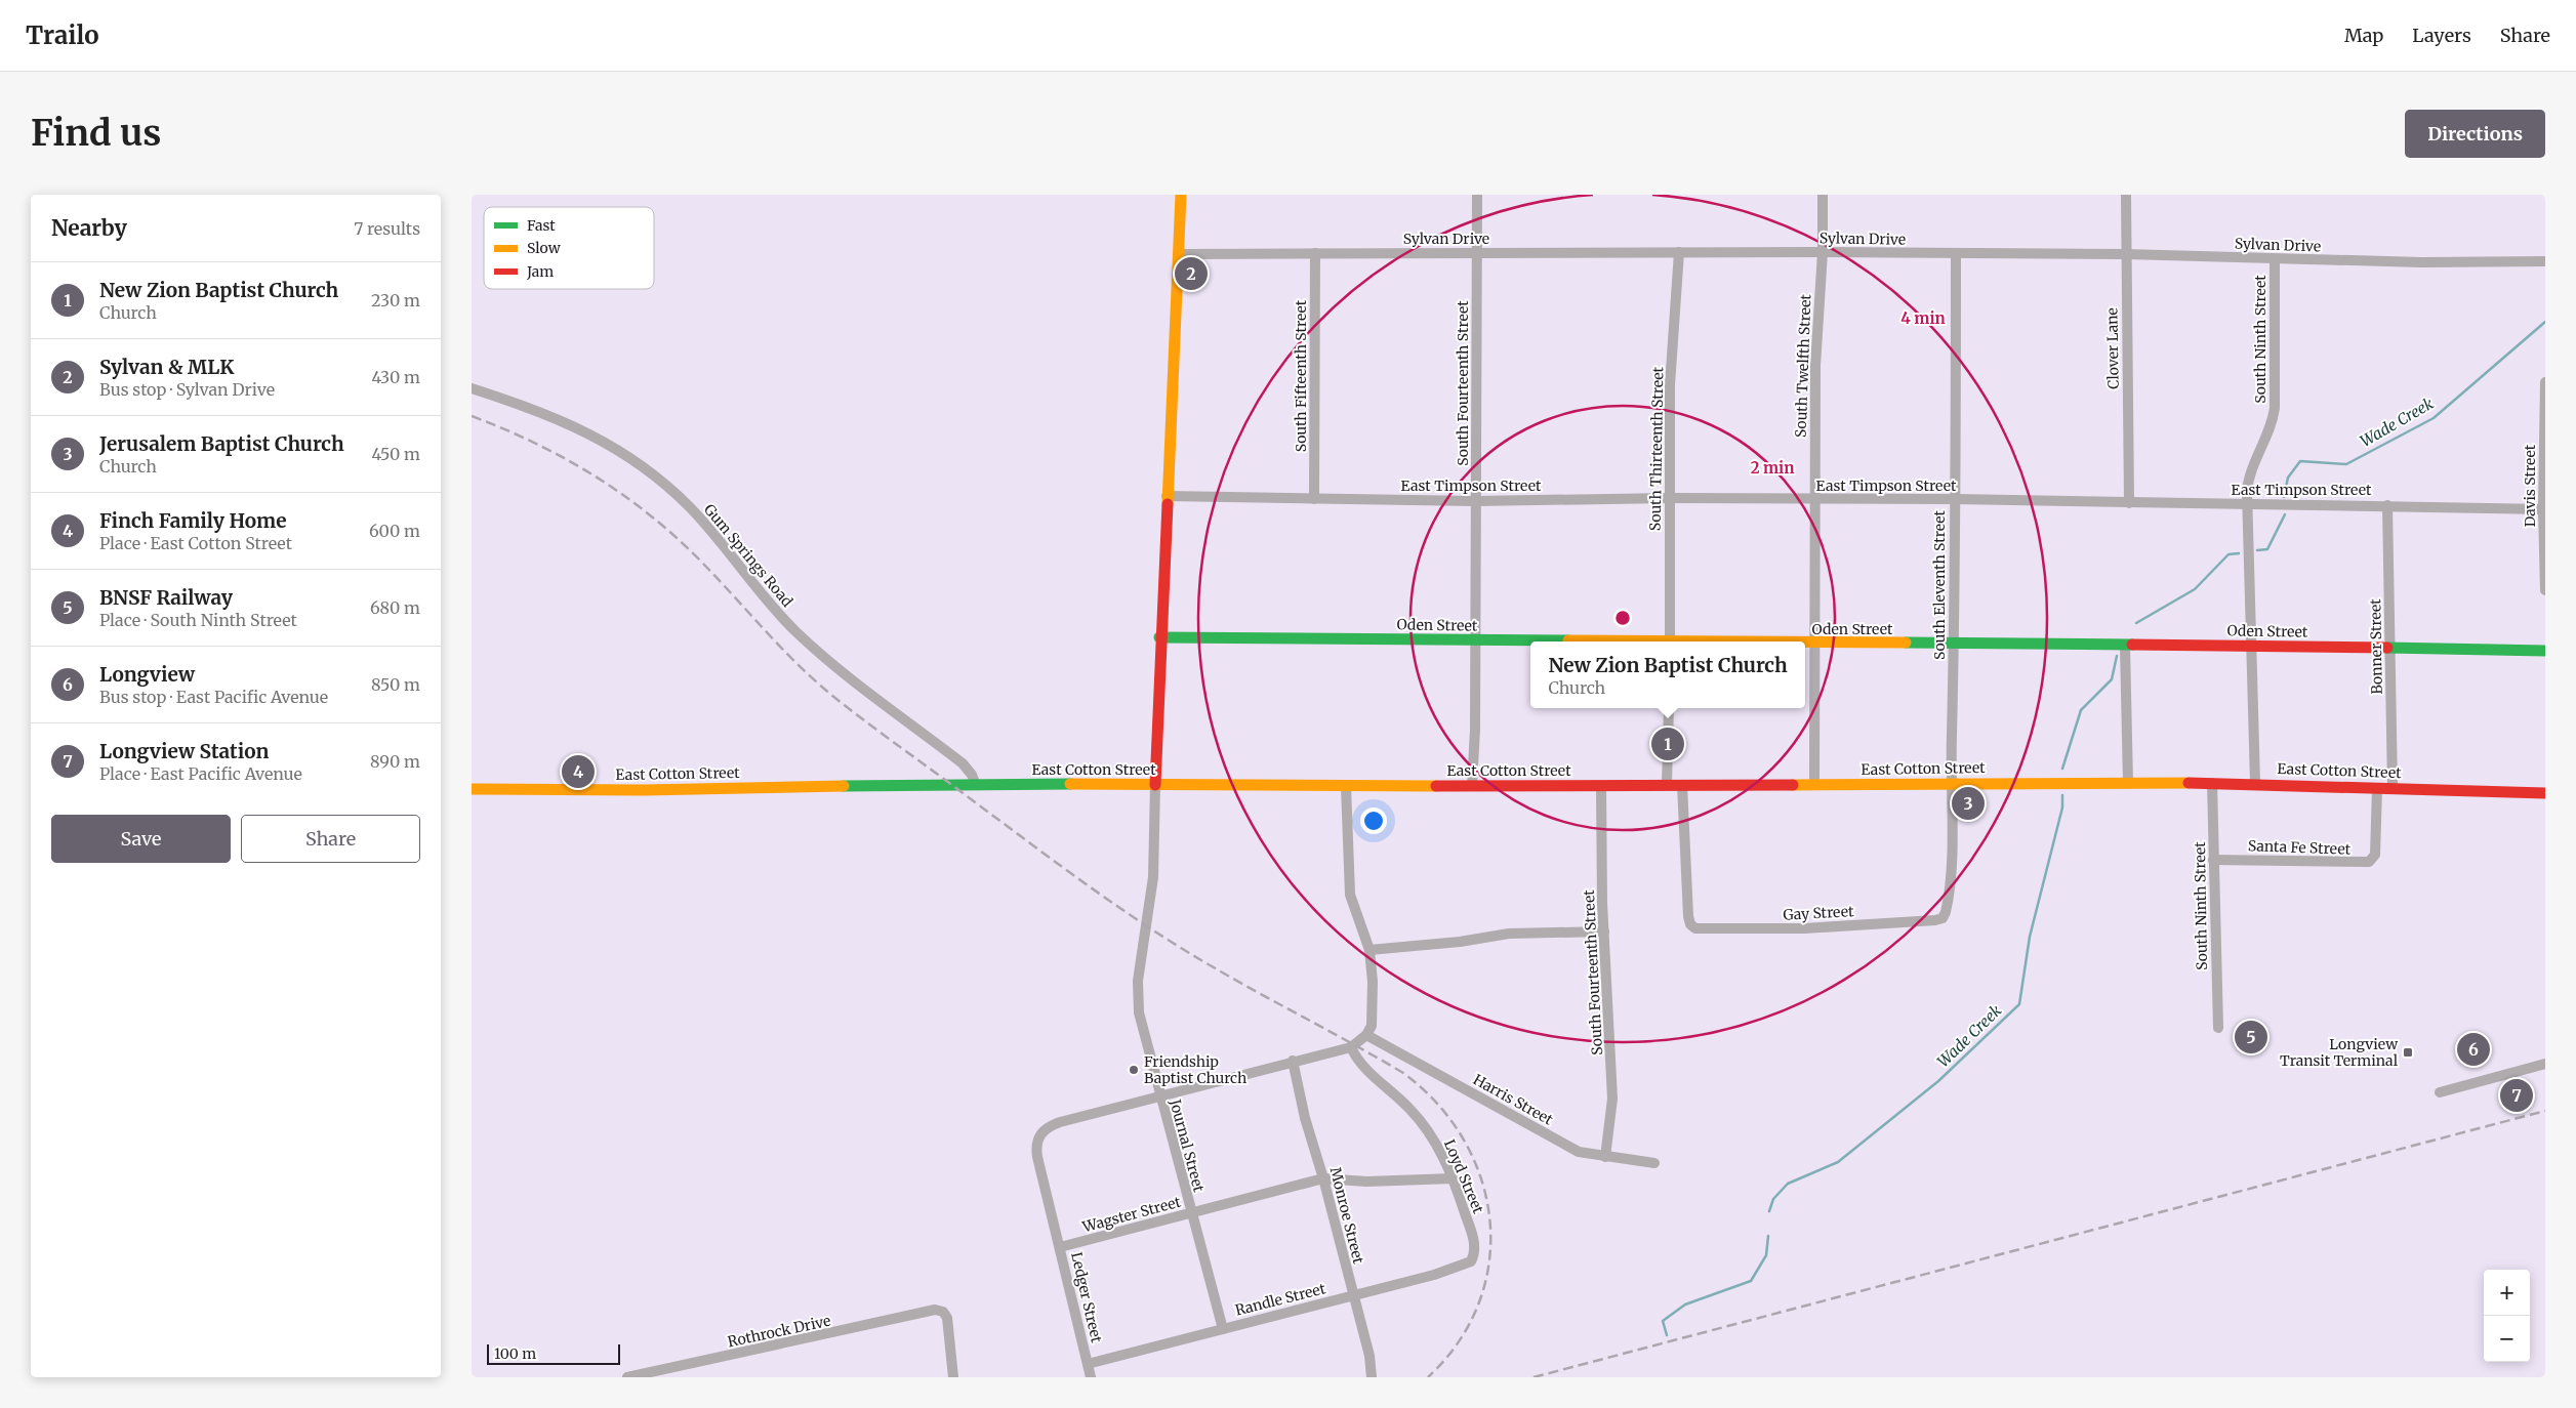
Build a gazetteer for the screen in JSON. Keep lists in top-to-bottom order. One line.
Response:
{"streets":{"main road":["Oden Street","East Cotton Street"],"street":["Sylvan Drive","South Ninth Street","Clover Lane","South Twelfth Street","South Fifteenth Street","South Fourteenth Street","South Thirteenth Street","East Timpson Street","Davis Street","Gum Springs Road","South Eleventh Street","Bonner Street","Santa Fe Street","Gay Street","Harris Street","Journal Street","Loyd Street","Wagster Street","Monroe Street","Ledger Street","Randle Street","Rothrock Drive"]},"crossings":[["Sylvan Drive","South Ninth Street"],["Sylvan Drive","Clover Lane"],["Sylvan Drive","South Twelfth Street"],["Sylvan Drive","South Fifteenth Street"],["Sylvan Drive","South Fourteenth Street"],["Sylvan Drive","South Thirteenth Street"],["Sylvan Drive","South Eleventh Street"],["South Ninth Street","East Timpson Street"],["South Ninth Street","Oden Street"],["South Ninth Street","East Cotton Street"],["South Ninth Street","Santa Fe Street"],["Clover Lane","East Timpson Street"],["South Twelfth Street","East Timpson Street"],["South Twelfth Street","Oden Street"],["South Twelfth Street","East Cotton Street"],["South Fifteenth Street","East Timpson Street"],["South Fourteenth Street","East Timpson Street"],["South Fourteenth Street","Oden Street"],["South Fourteenth Street","East Cotton Street"],["South Fourteenth Street","Harris Street"],["South Thirteenth Street","East Timpson Street"],["East Timpson Street","Davis Street"],["East Timpson Street","South Eleventh Street"],["East Timpson Street","Bonner Street"],["Gum Springs Road","East Cotton Street"],["South Eleventh Street","Oden Street"],["South Eleventh Street","East Cotton Street"],["South Eleventh Street","Gay Street"],["Oden Street","Bonner Street"],["Bonner Street","East Cotton Street"],["East Cotton Street","Santa Fe Street"],["East Cotton Street","Gay Street"],["East Cotton Street","Journal Street"],["Journal Street","Wagster Street"],["Journal Street","Ledger Street"],["Journal Street","Randle Street"],["Loyd Street","Wagster Street"],["Loyd Street","Randle Street"],["Wagster Street","Monroe Street"],["Wagster Street","Ledger Street"],["Monroe Street","Randle Street"],["Ledger Street","Randle Street"]],"water":["Wade Creek"],"places":{"transit":["Longview Transit Terminal"],"other":["Friendship Baptist Church"]},"legend":["Fast","Slow","Jam"],"scale_bar":"100 m","page":{"header":"Trailo","nav":["Map","Layers","Share"],"buttons":["Directions",["Save","Share"]],"title":"Find us","heading":["Nearby","7 results"],"pins":["2","1","4","3","5","6","7"],"list":[{"mark":"1","name":"New Zion Baptist Church","note":"Church","value":"230 m"},{"mark":"2","name":"Sylvan & MLK","note":"Bus stop · Sylvan Drive","value":"430 m"},{"mark":"3","name":"Jerusalem Baptist Church","note":"Church","value":"450 m"},{"mark":"4","name":"Finch Family Home","note":"Place · East Cotton Street","value":"600 m"},{"mark":"5","name":"BNSF Railway","note":"Place · South Ninth Street","value":"680 m"},{"mark":"6","name":"Longview","note":"Bus stop · East Pacific Avenue","value":"850 m"},{"mark":"7","name":"Longview Station","note":"Place · East Pacific Avenue","value":"890 m"}],"popup":["New Zion Baptist Church","Church"],"map_buttons":["+","−"],"scale":"100 m"},"rings":["4 min","2 min"]}
